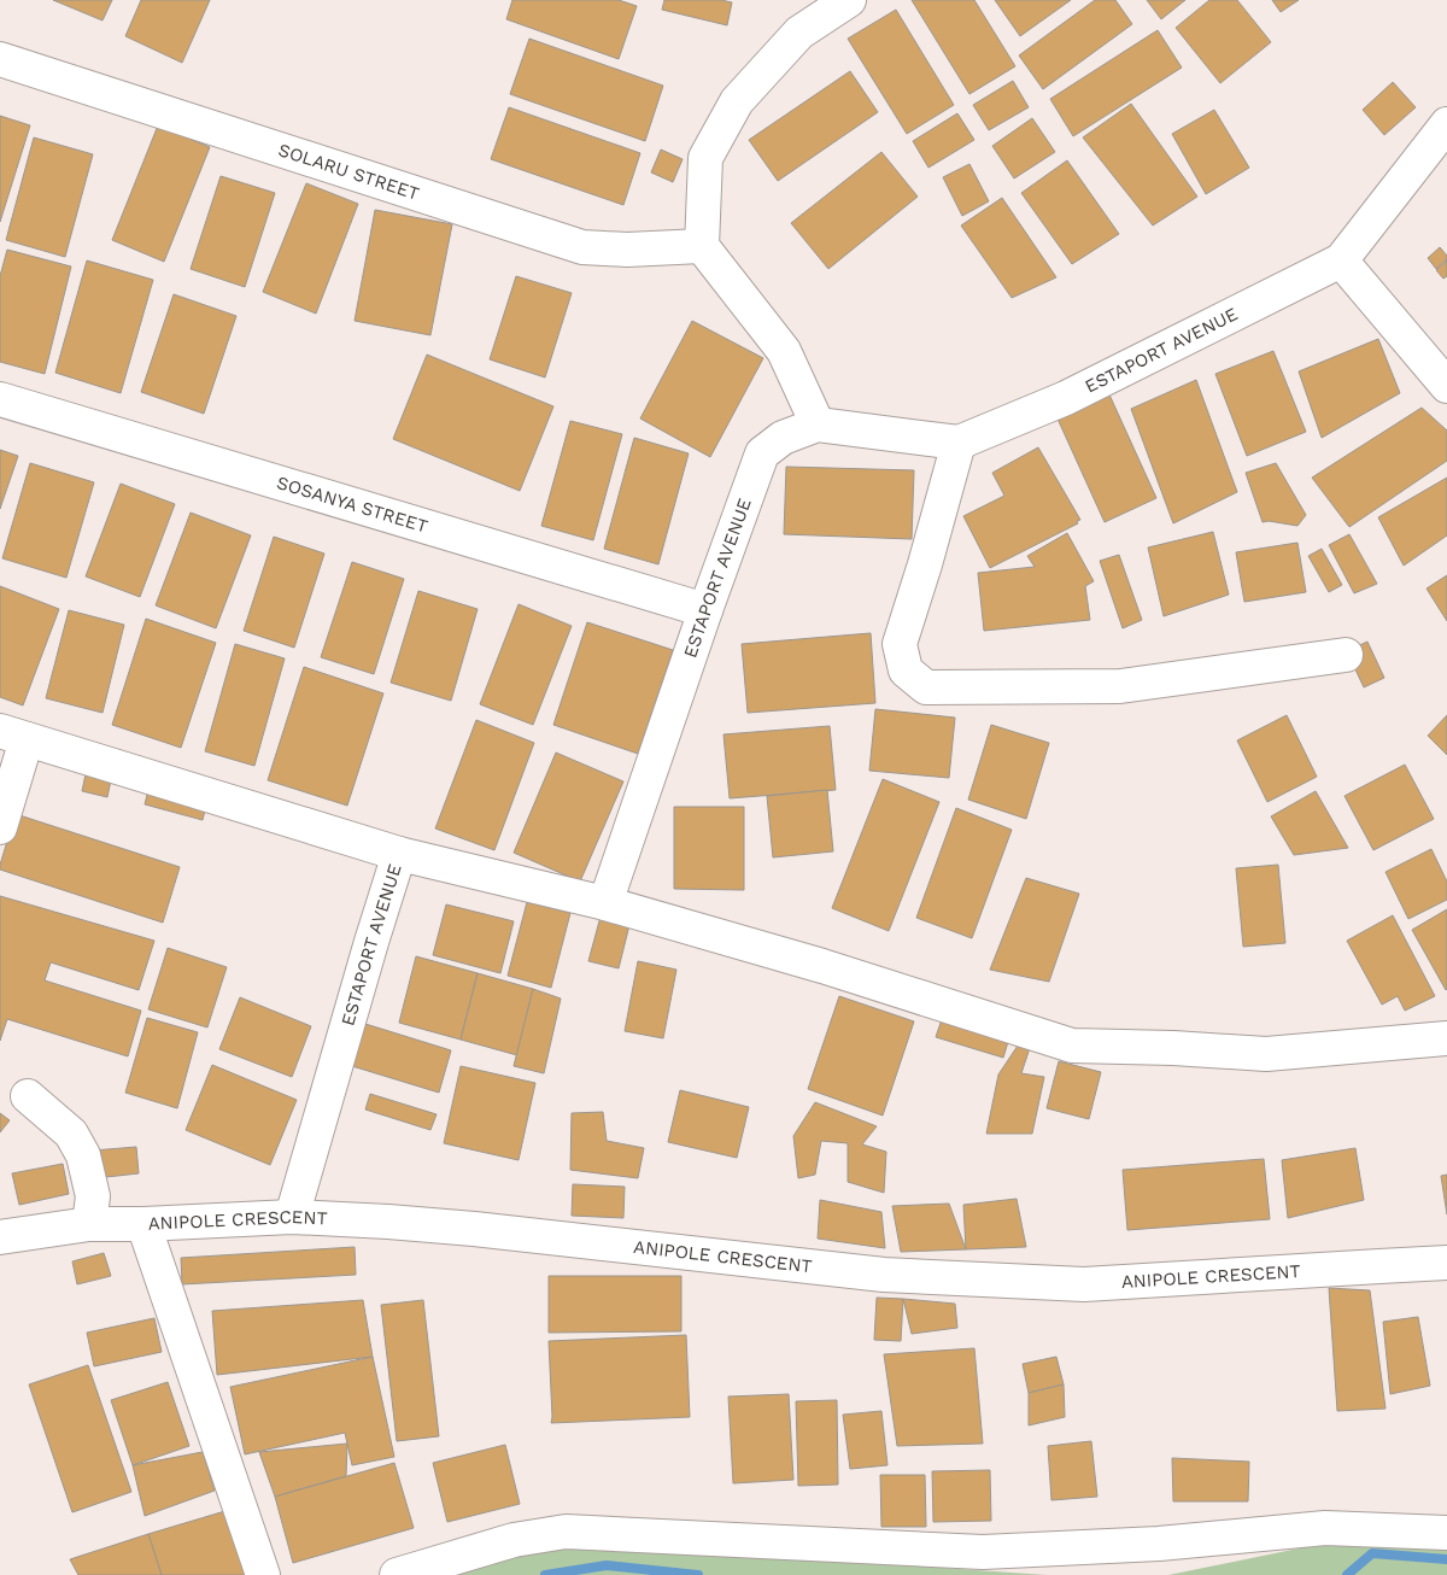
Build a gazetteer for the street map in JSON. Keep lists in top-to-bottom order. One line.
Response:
{"streets":{"street":["SOLARU STREET","ESTAPORT AVENUE","SOSANYA STREET","ANIPOLE CRESCENT"]},"crossings":[["ESTAPORT AVENUE","SOSANYA STREET"],["ESTAPORT AVENUE","ANIPOLE CRESCENT"]]}
